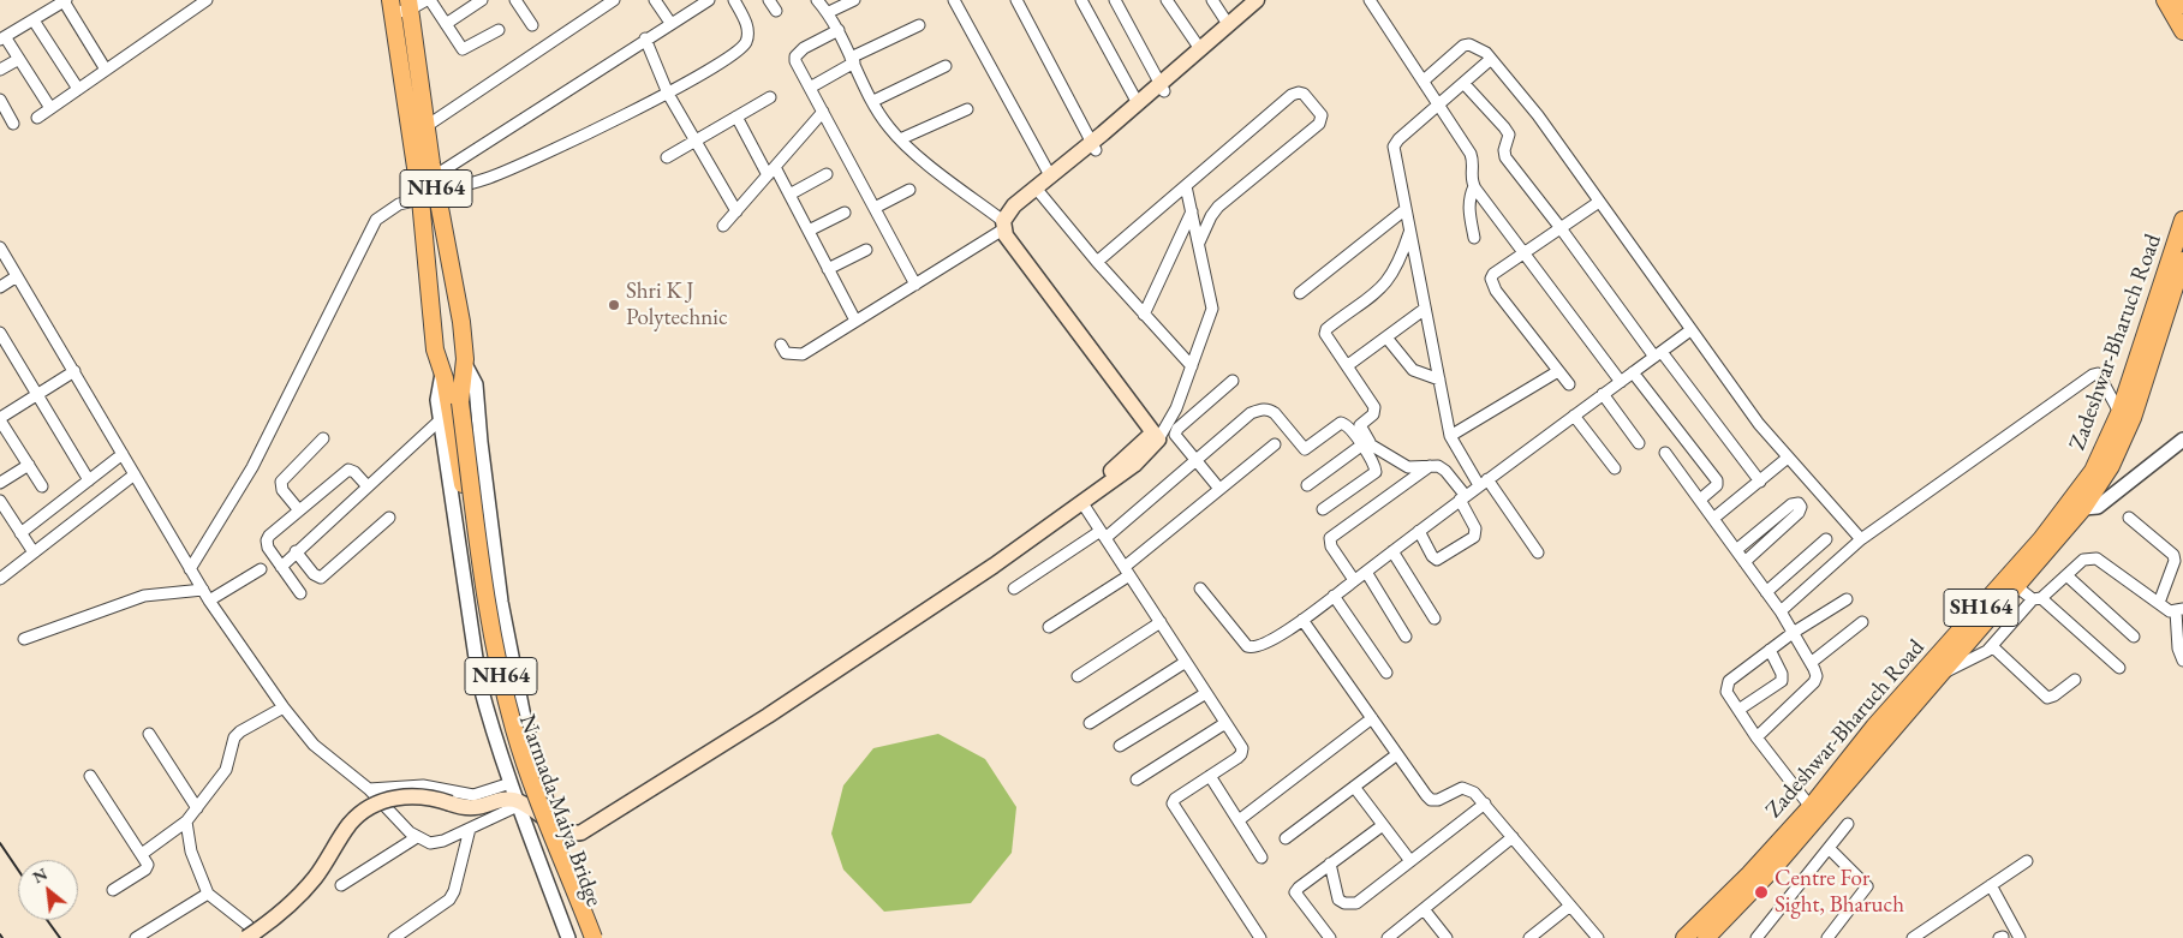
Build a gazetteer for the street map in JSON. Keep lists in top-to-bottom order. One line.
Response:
{"streets":{"main road":["NH64","Zadeshwar-Bharuch Road","SH164","Narmada Maiya Bridge"]},"crossings":[["NH64","Narmada Maiya Bridge"]],"places":["Shri K J Polytechnic","Centre For Sight, Bharuch"],"north":"top left"}
